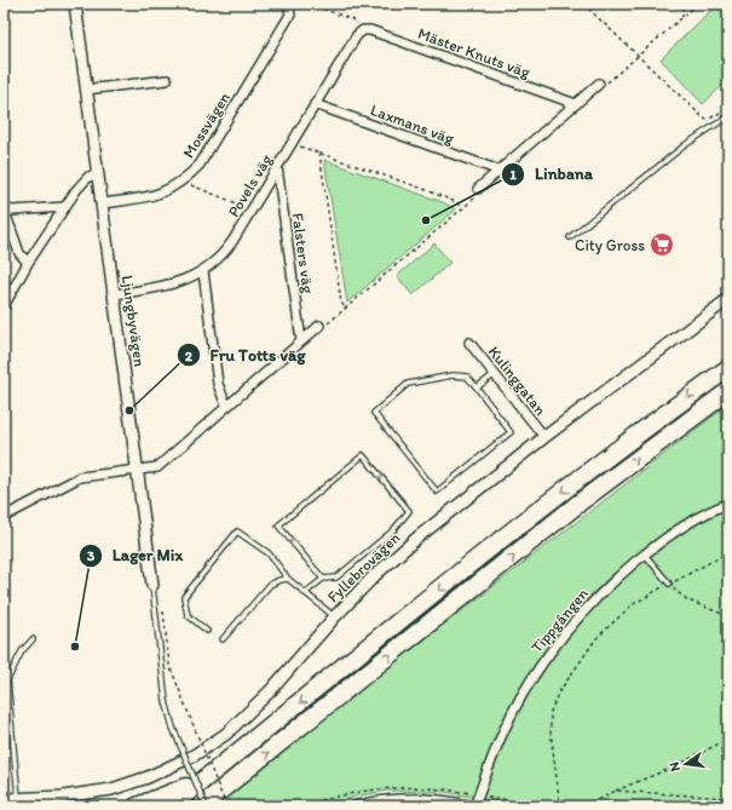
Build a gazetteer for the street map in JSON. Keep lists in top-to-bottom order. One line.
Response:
{"streets":{"street":["Mäster Knuts väg","Laxmans väg","Mossvägen","Povels väg","Falsters väg","Ljungbyvägen","Kulinggatan","Fyllebrovägen","Tippgången"]},"crossings":[["Mäster Knuts väg","Povels väg"],["Laxmans väg","Povels väg"],["Mossvägen","Ljungbyvägen"],["Povels väg","Falsters väg"],["Povels väg","Ljungbyvägen"],["Kulinggatan","Fyllebrovägen"]],"places":{"other":["Linbana","Fru Totts väg","Lager Mix"],"supermarket":["City Gross"]},"north":"left"}
